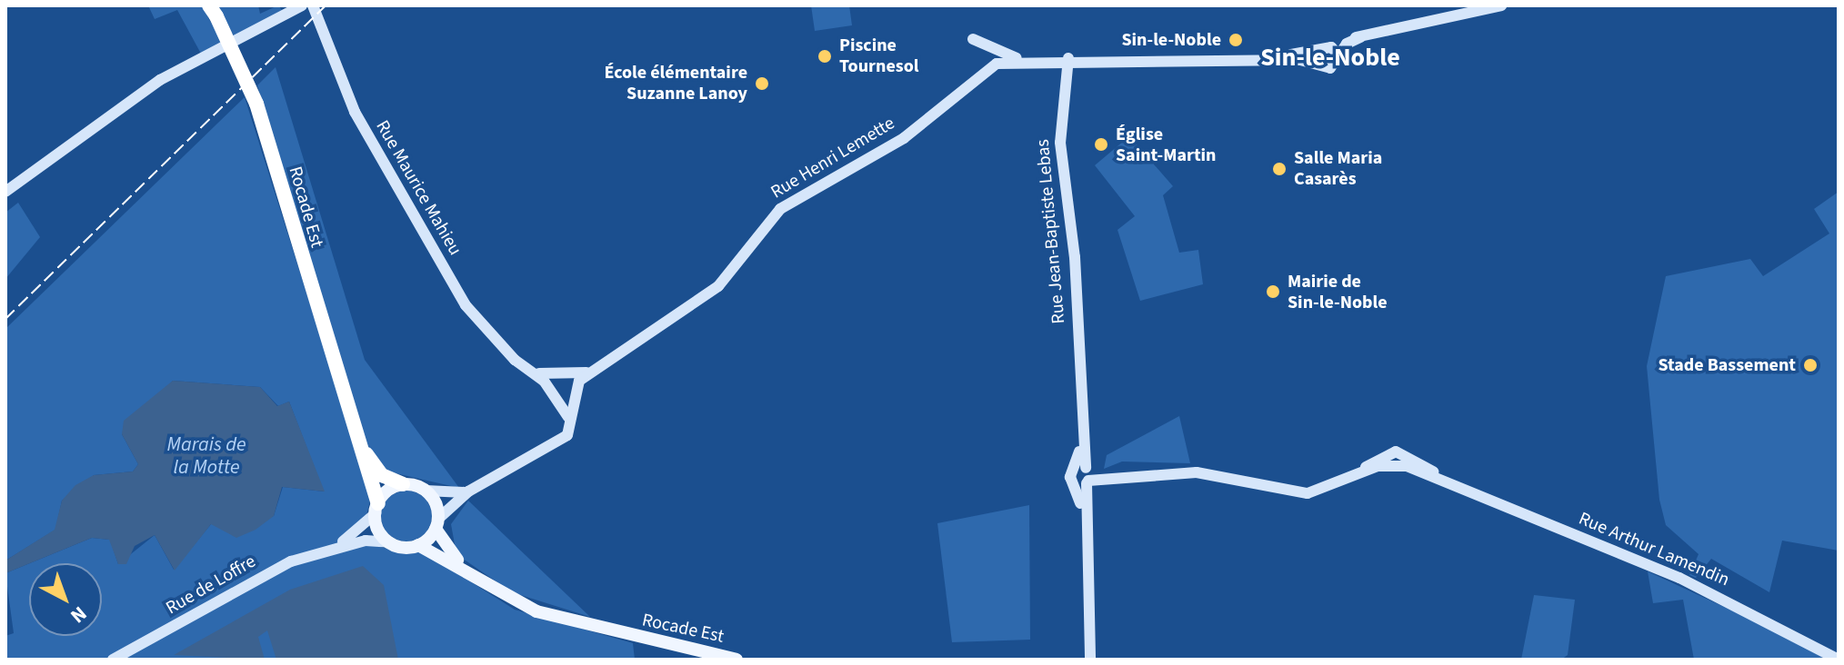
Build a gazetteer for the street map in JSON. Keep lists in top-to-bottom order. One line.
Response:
{"streets":{"highway":["Rocade Est"],"street":["Rue Henri Lemette","Rue Maurice Mahieu","Rue Jean-Baptiste Lebas","Rue Arthur Lamendin","Rue de Loffre"]},"crossings":[["Rue Henri Lemette","Rue Maurice Mahieu"],["Rue Jean-Baptiste Lebas","Rue Arthur Lamendin"]],"districts":["Sin-le-Noble"],"water":["Marais de la Motte"],"places":["Sin-le-Noble","Piscine Tournesol","École élémentaire Suzanne Lanoy","Église Saint-Martin","Salle Maria Casarès","Mairie de Sin-le-Noble","Stade Bassement"],"north":"bottom right"}
